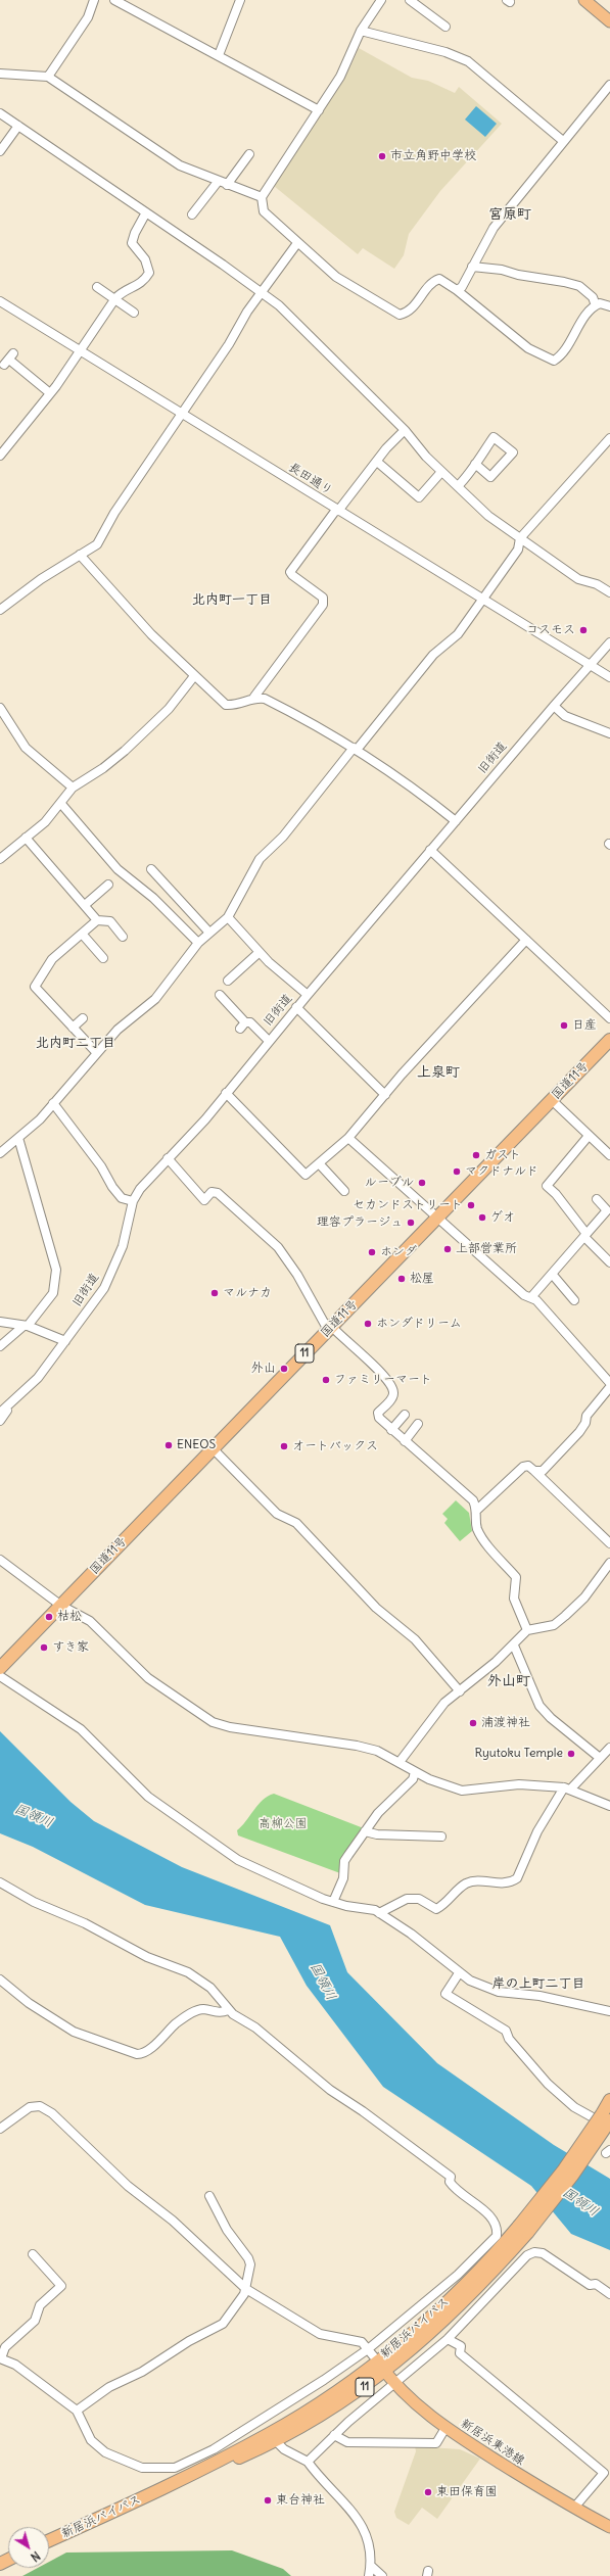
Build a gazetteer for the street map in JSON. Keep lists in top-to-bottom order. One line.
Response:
{"streets":{"highway":["国道11号","11","新居浜バイパス"],"main road":["新居浜東港線"],"street":["長田通り","旧街道"]},"crossings":[["長田通り","旧街道"],["新居浜バイパス","新居浜東港線"]],"districts":["宮原町","北内町一丁目","北内町二丁目","上泉町","外山町","岸の上町二丁目"],"water":["国領川"],"parks":["高柳公園"],"places":["市立角野中学校","コスモス","日産","ガスト","マクドナルド","ルーブル","セカンドストリート","ゲオ","理容プラージュ","上部営業所","ホンダ","松屋","マルナカ","ホンダドリーム","外山","ファミリーマート","ENEOS","オートバックス","枯松","すき家","浦渡神社","Ryutoku Temple","東田保育園","東台神社"],"north":"bottom right"}
